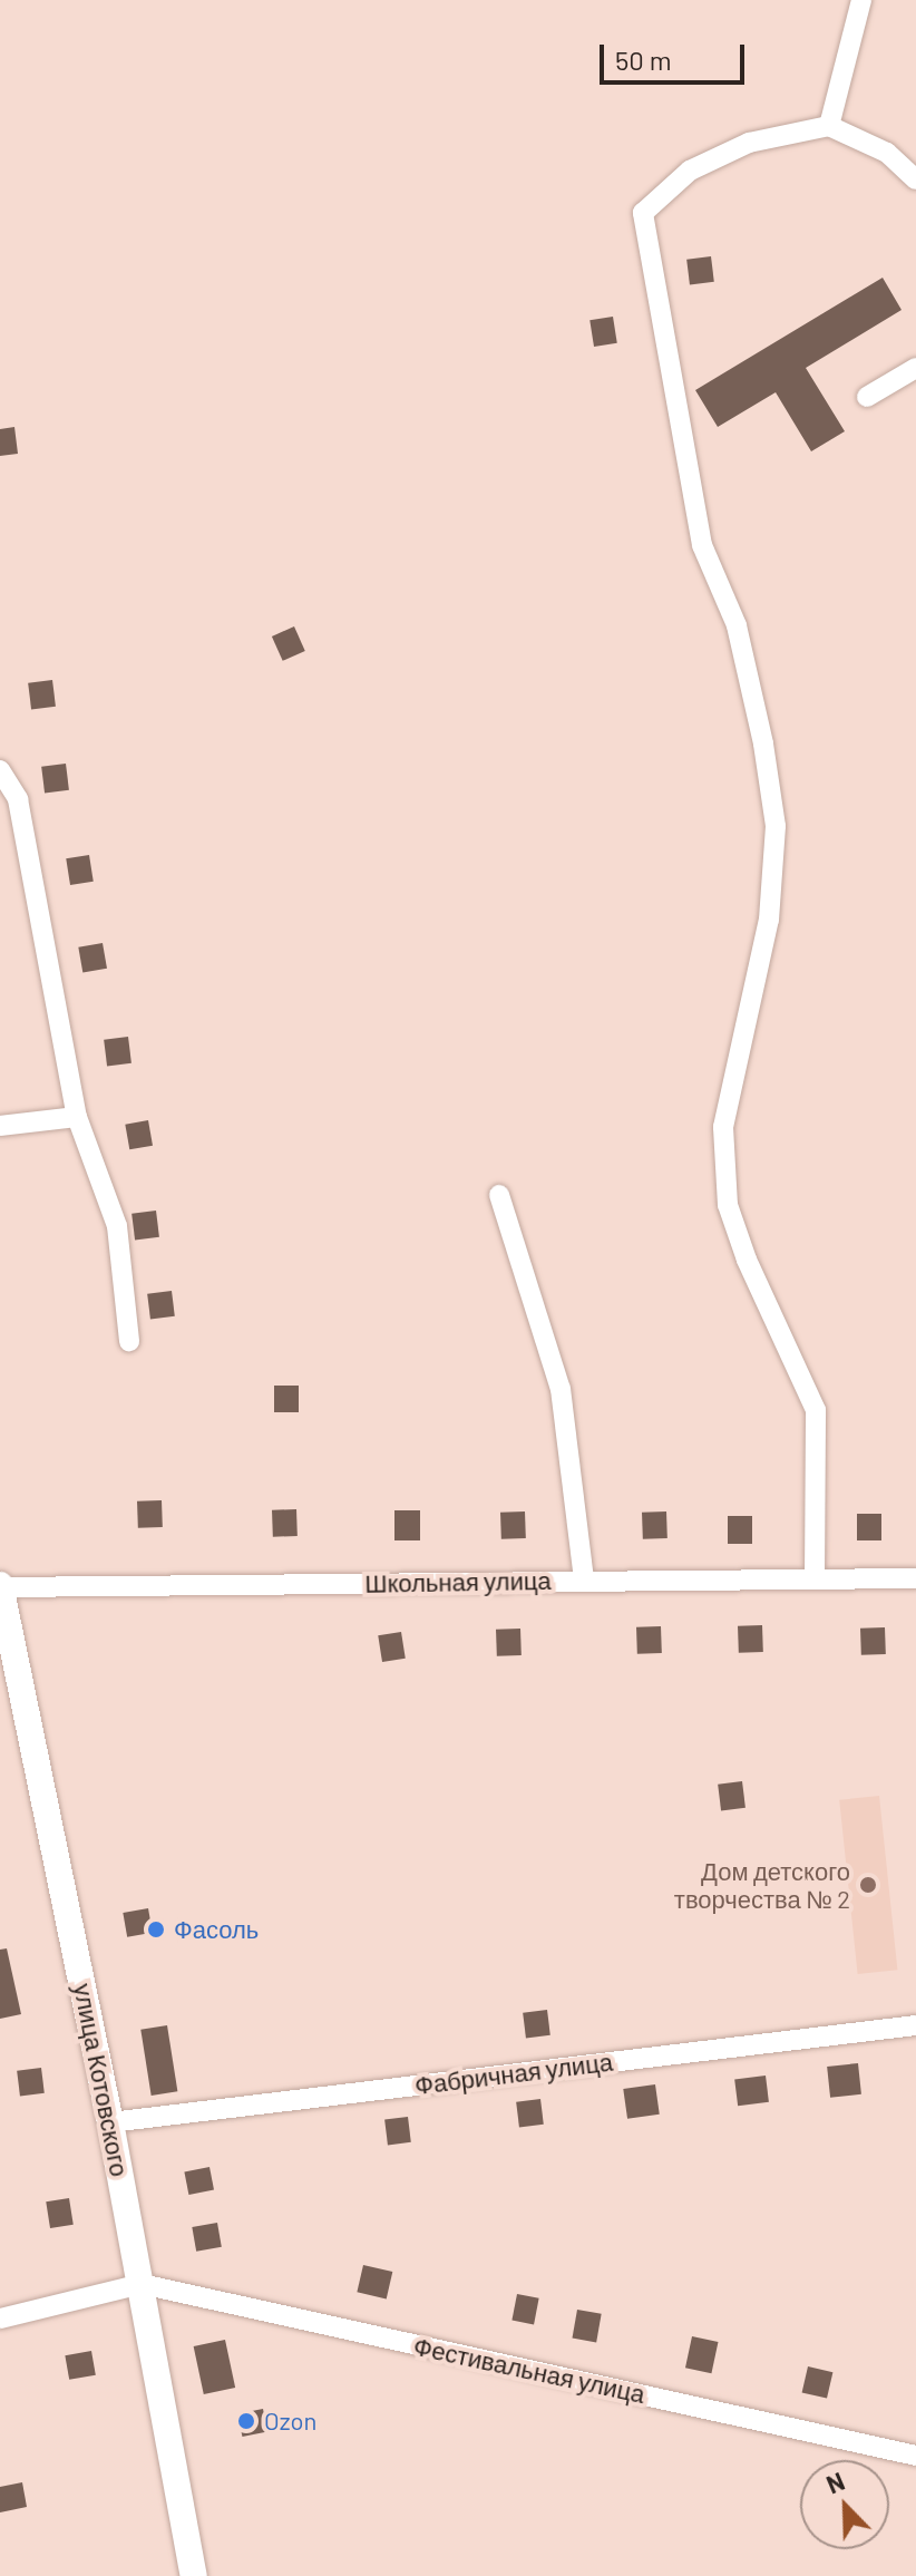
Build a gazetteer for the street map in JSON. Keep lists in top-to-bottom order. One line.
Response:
{"streets":{"main road":["улица Котовского"],"street":["Школьная улица","Фабричная улица","Фестивальная улица"]},"crossings":[["Школьная улица","улица Котовского"],["Фабричная улица","улица Котовского"],["улица Котовского","Фестивальная улица"]],"places":["Дом детского творчества № 2","Фасоль","Ozon"],"scale_bar":"50 m","north":"top left"}
